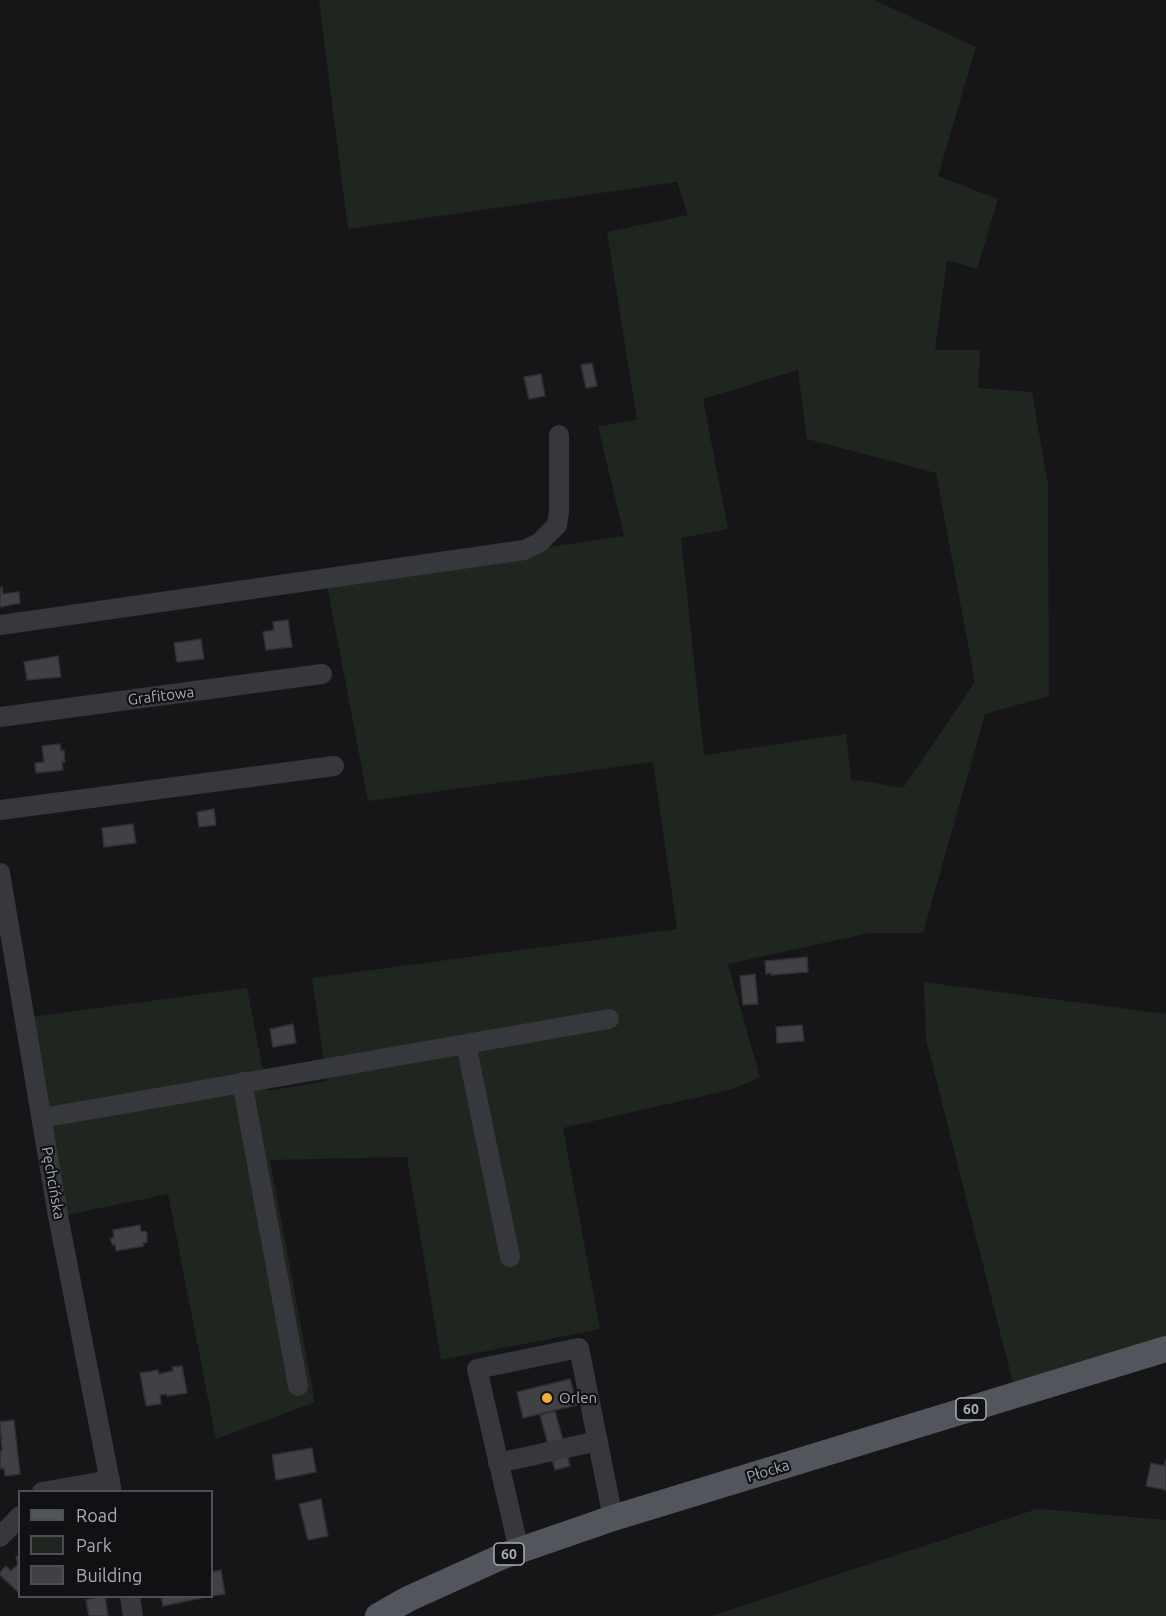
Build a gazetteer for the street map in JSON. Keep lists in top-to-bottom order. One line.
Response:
{"streets":{"main road":["60","Płocka"],"street":["Grafitowa","Pęchcińska"]},"places":["Orlen"],"legend":["Road","Park","Building"]}
